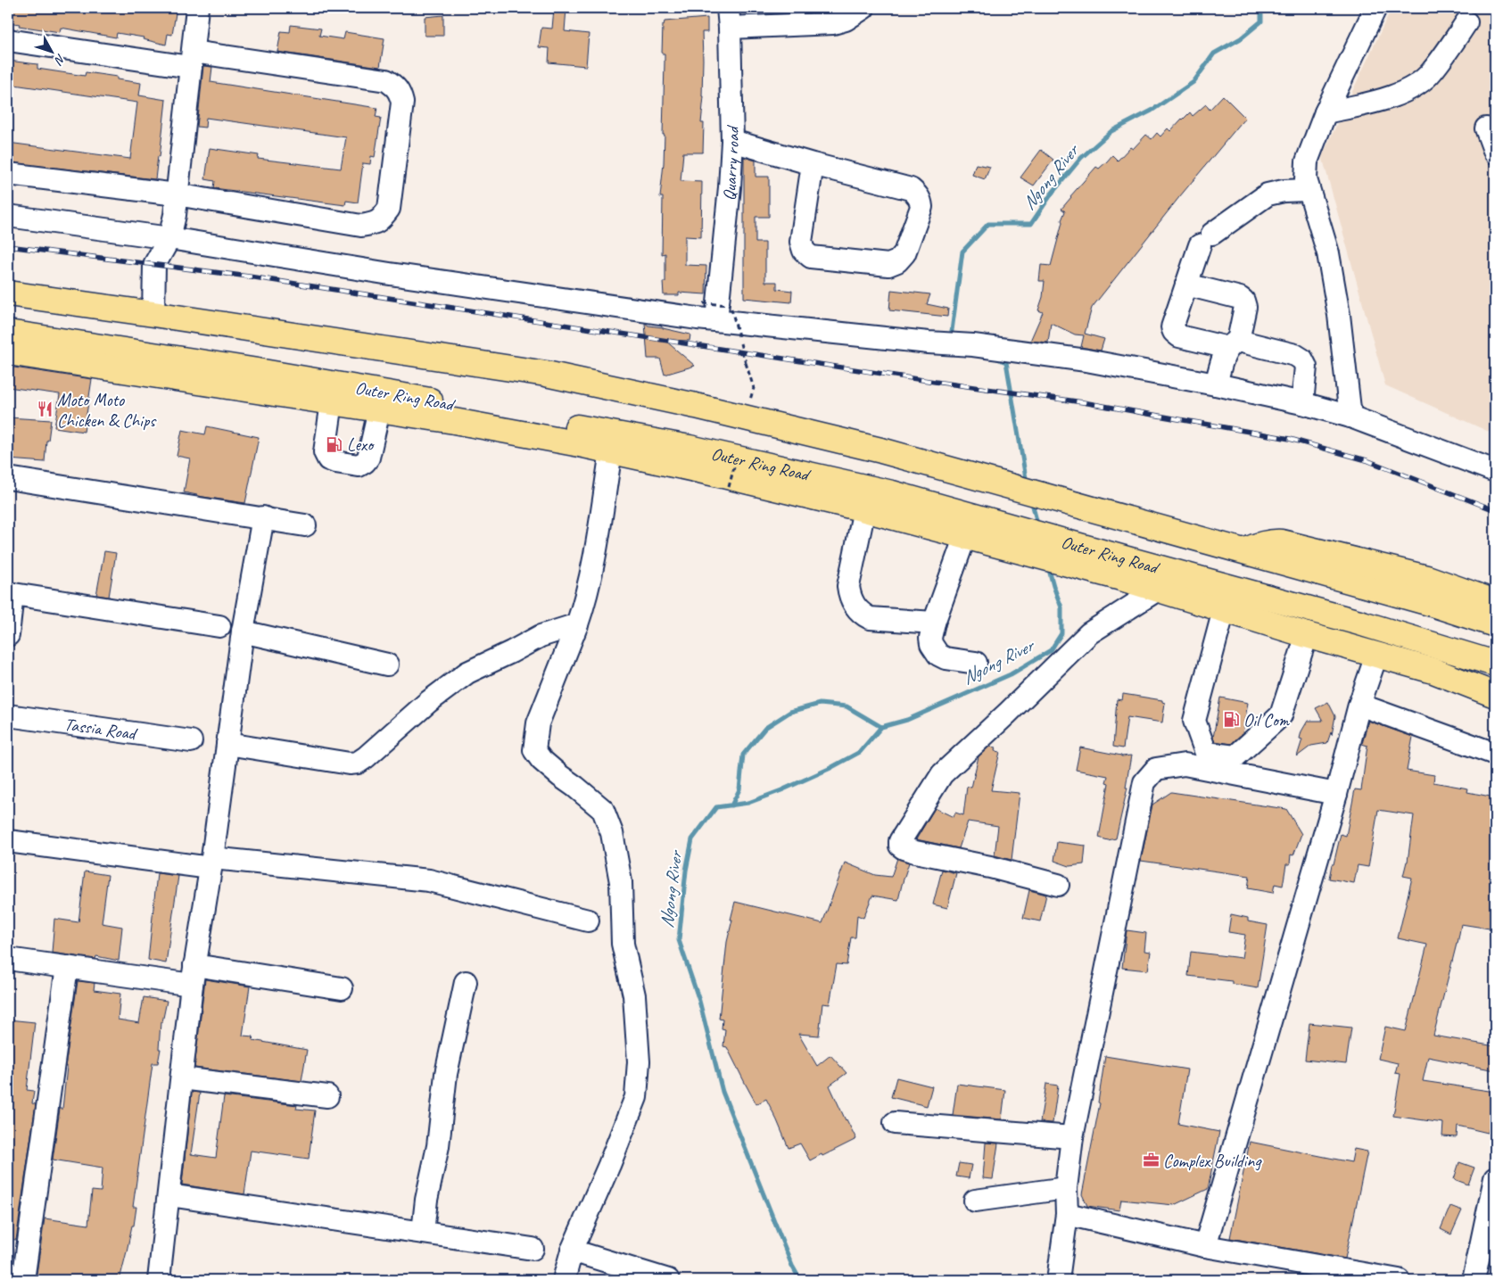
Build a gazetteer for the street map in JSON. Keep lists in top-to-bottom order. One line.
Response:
{"streets":{"main road":["Outer Ring Road"],"street":["Quarry road","Tassia Road"]},"water":["Ngong River"],"places":{"restaurant":["Moto Moto Chicken & Chips"],"fuel station":["Lexo","Oil Com"],"office":["Complex Building"]},"north":"bottom right"}
